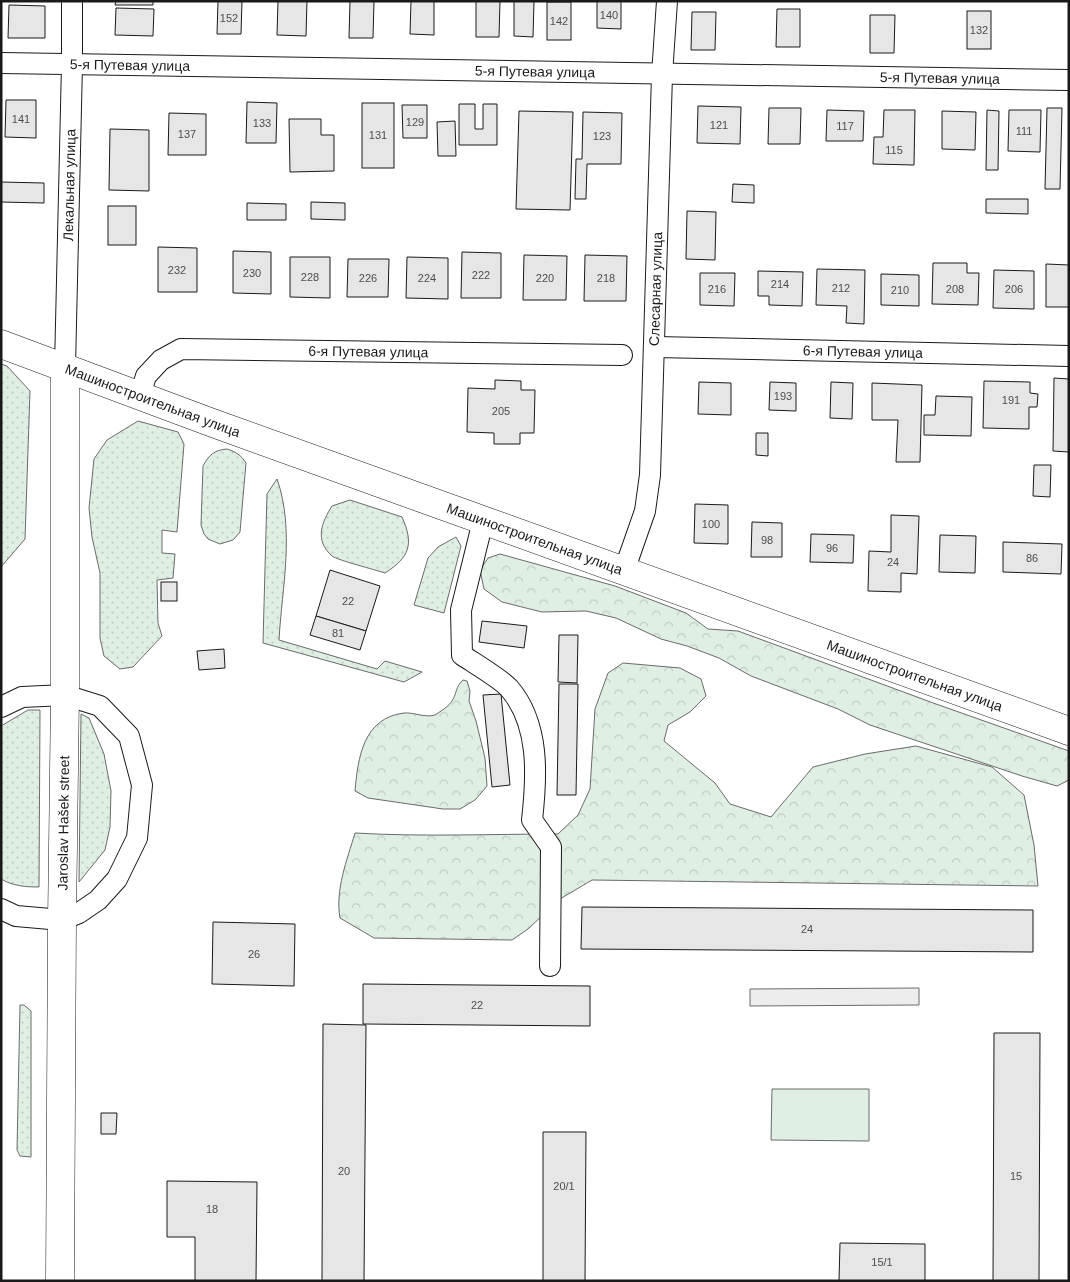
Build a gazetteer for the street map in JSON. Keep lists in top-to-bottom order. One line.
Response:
{"streets":{"main road":["Машиностроительная улица","Jaroslav Hašek street"],"street":["5-я Путевая улица","Лекальная улица","Слесарная улица","6-я Путевая улица"]},"crossings":[["5-я Путевая улица","Лекальная улица"],["5-я Путевая улица","Слесарная улица"],["Лекальная улица","Машиностроительная улица"],["Лекальная улица","Jaroslav Hašek street"],["Слесарная улица","6-я Путевая улица"],["Слесарная улица","Машиностроительная улица"],["6-я Путевая улица","Машиностроительная улица"],["Машиностроительная улица","Jaroslav Hašek street"]],"house_numbers":["140","152","142","132","141","129","133","121","117","111","137","131","123","115","232","230","222","228","226","224","220","218","214","212","216","208","206","210","193","191","205","100","98","96","86","24","22","81","24","26","22","20","15","20/1","18","15/1"]}
